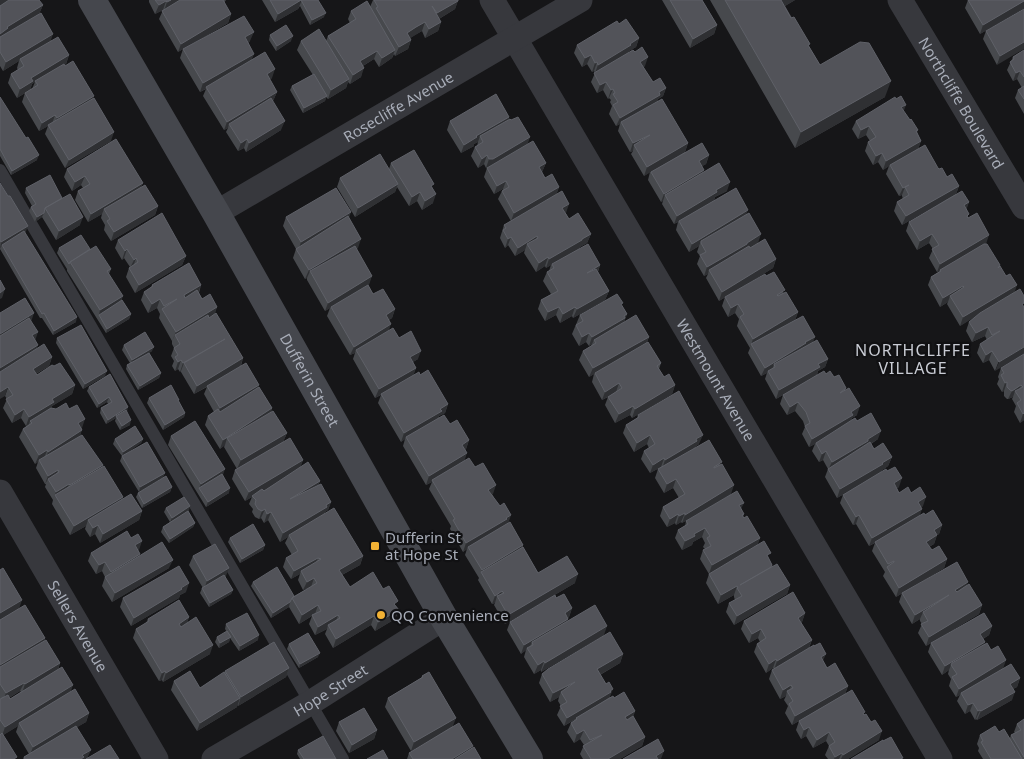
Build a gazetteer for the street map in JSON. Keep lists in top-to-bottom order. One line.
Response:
{"streets":{"main road":["Dufferin Street"],"street":["Northcliffe Boulevard","Rosecliffe Avenue","Westmount Avenue","Sellers Avenue","Hope Street"]},"crossings":[["Rosecliffe Avenue","Dufferin Street"],["Rosecliffe Avenue","Westmount Avenue"],["Dufferin Street","Hope Street"]],"districts":["NORTHCLIFFE VILLAGE"],"places":{"transit":["Dufferin St at Hope St"],"other":["QQ Convenience"]}}
